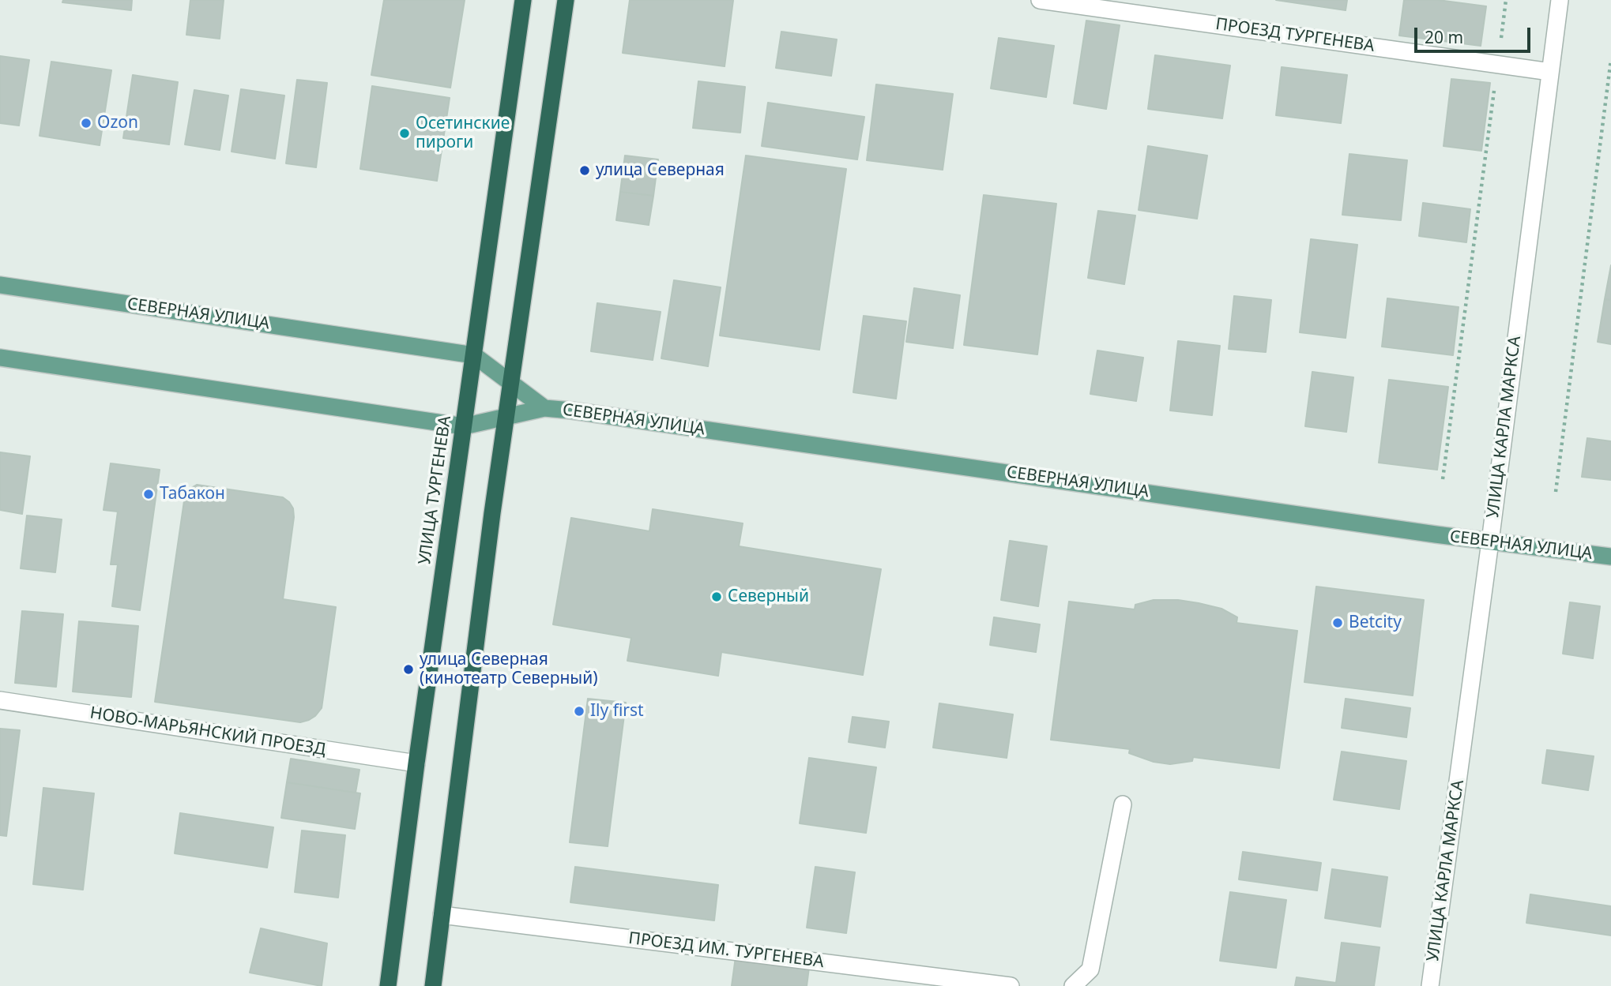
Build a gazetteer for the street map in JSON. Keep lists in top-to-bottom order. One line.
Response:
{"streets":{"highway":["УЛИЦА ТУРГЕНЕВА"],"main road":["СЕВЕРНАЯ УЛИЦА"],"street":["ПРОЕЗД ТУРГЕНЕВА","УЛИЦА КАРЛА МАРКСА","НОВО-МАРЬЯНСКИЙ ПРОЕЗД","ПРОЕЗД ИМ. ТУРГЕНЕВА"]},"crossings":[["ПРОЕЗД ТУРГЕНЕВА","УЛИЦА КАРЛА МАРКСА"],["СЕВЕРНАЯ УЛИЦА","УЛИЦА КАРЛА МАРКСА"],["СЕВЕРНАЯ УЛИЦА","УЛИЦА ТУРГЕНЕВА"],["УЛИЦА ТУРГЕНЕВА","НОВО-МАРЬЯНСКИЙ ПРОЕЗД"]],"places":["Ozon","Осетинские пироги","улица Северная","Табакон","Северный","Betcity","улица Северная (кинотеатр Северный)","Ily first"],"scale_bar":"20 m"}
